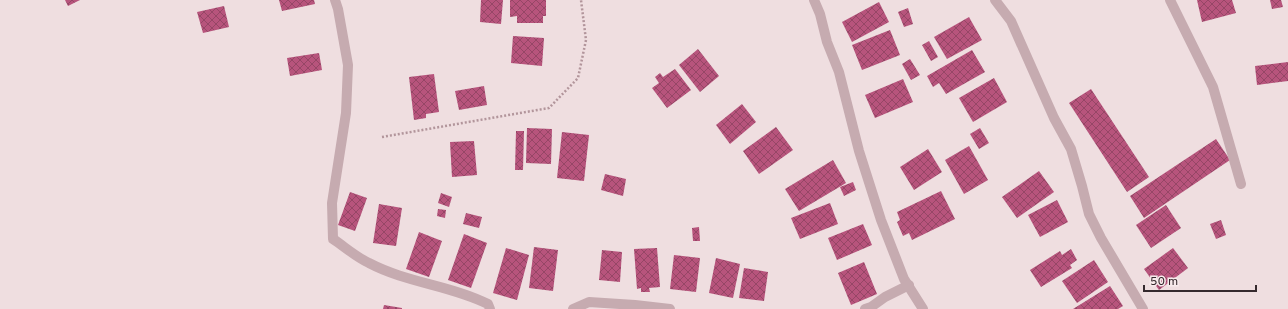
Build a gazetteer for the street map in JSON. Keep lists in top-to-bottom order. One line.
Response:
{"scale_bar":"50 m"}
